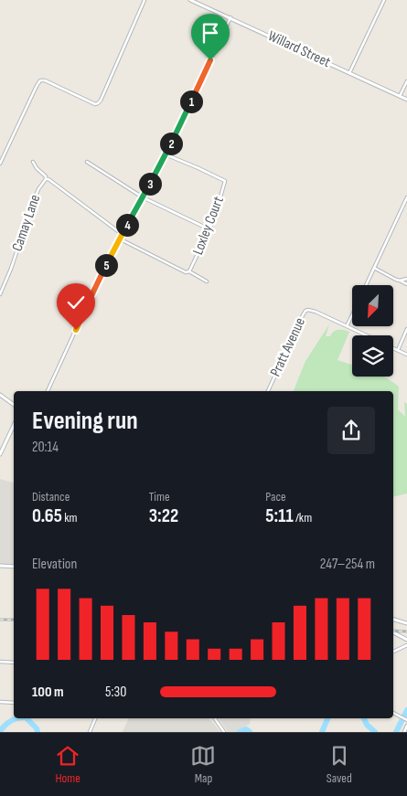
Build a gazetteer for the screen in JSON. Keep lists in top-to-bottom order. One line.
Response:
{"streets":{"street":["Willard Street","Camay Lane","Loxley Court","Pratt Avenue"]},"north":"bottom left","page":{"pins":["1","2","3","4","5"],"heading":["Evening run","20:14"],"stats":[["Distance","0.65 km"],["Time","3:22"],["Pace","5:11 /km"]],"chart":["Elevation","247–254 m"],"list":[{"name":"100 m","note":"5:30"}],"tabs":["Home","Map","Saved"]}}
